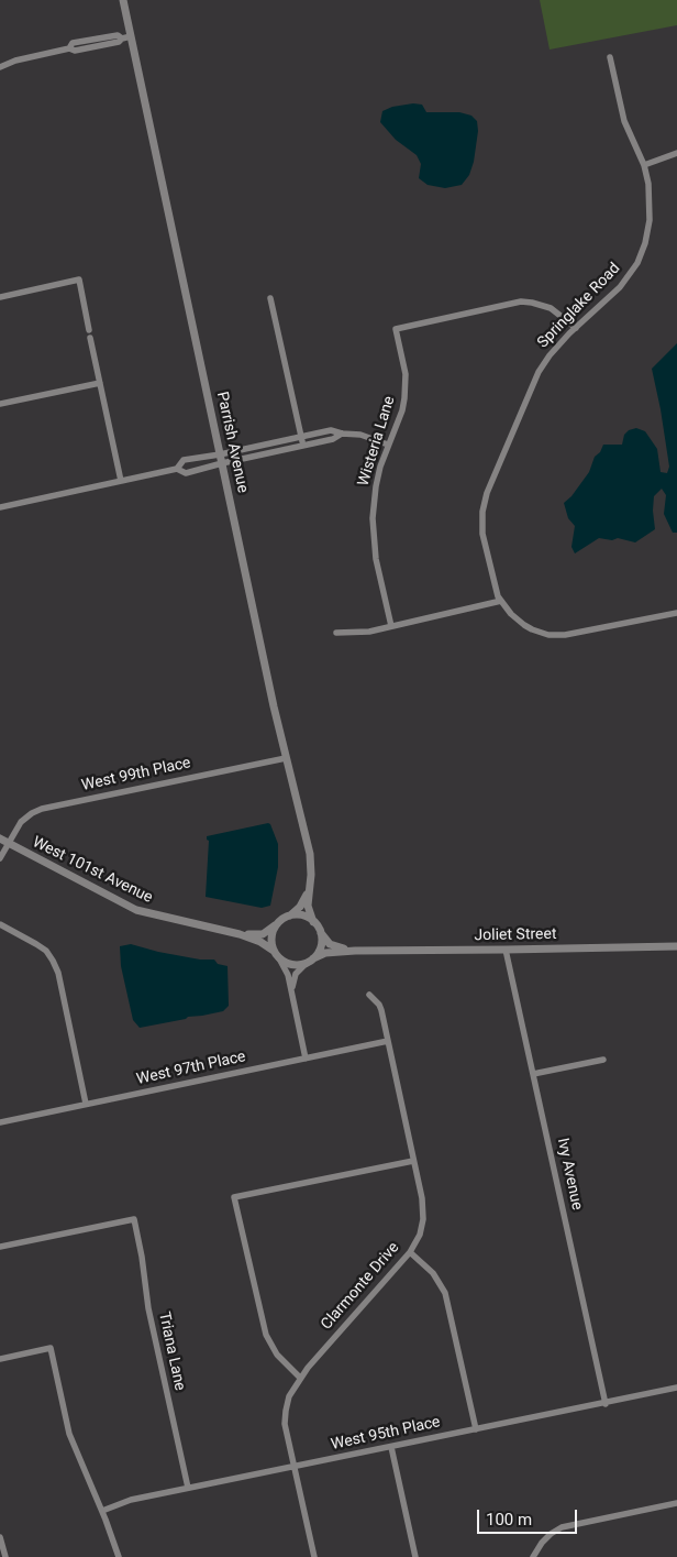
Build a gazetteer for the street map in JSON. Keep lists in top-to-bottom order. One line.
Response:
{"streets":{"street":["Springlake Road","Wisteria Lane","Parrish Avenue","West 99th Place","West 101st Avenue","Joliet Street","West 97th Place","Ivy Avenue","Clarmonte Drive","Triana Lane","West 95th Place"]},"crossings":[["Springlake Road","Wisteria Lane"],["Parrish Avenue","West 99th Place"],["Parrish Avenue","West 101st Avenue"],["Parrish Avenue","Joliet Street"],["West 99th Place","West 101st Avenue"],["West 101st Avenue","Joliet Street"],["Joliet Street","Ivy Avenue"],["West 97th Place","Clarmonte Drive"],["Ivy Avenue","West 95th Place"],["Clarmonte Drive","West 95th Place"],["Triana Lane","West 95th Place"]],"scale_bar":"100 m"}
